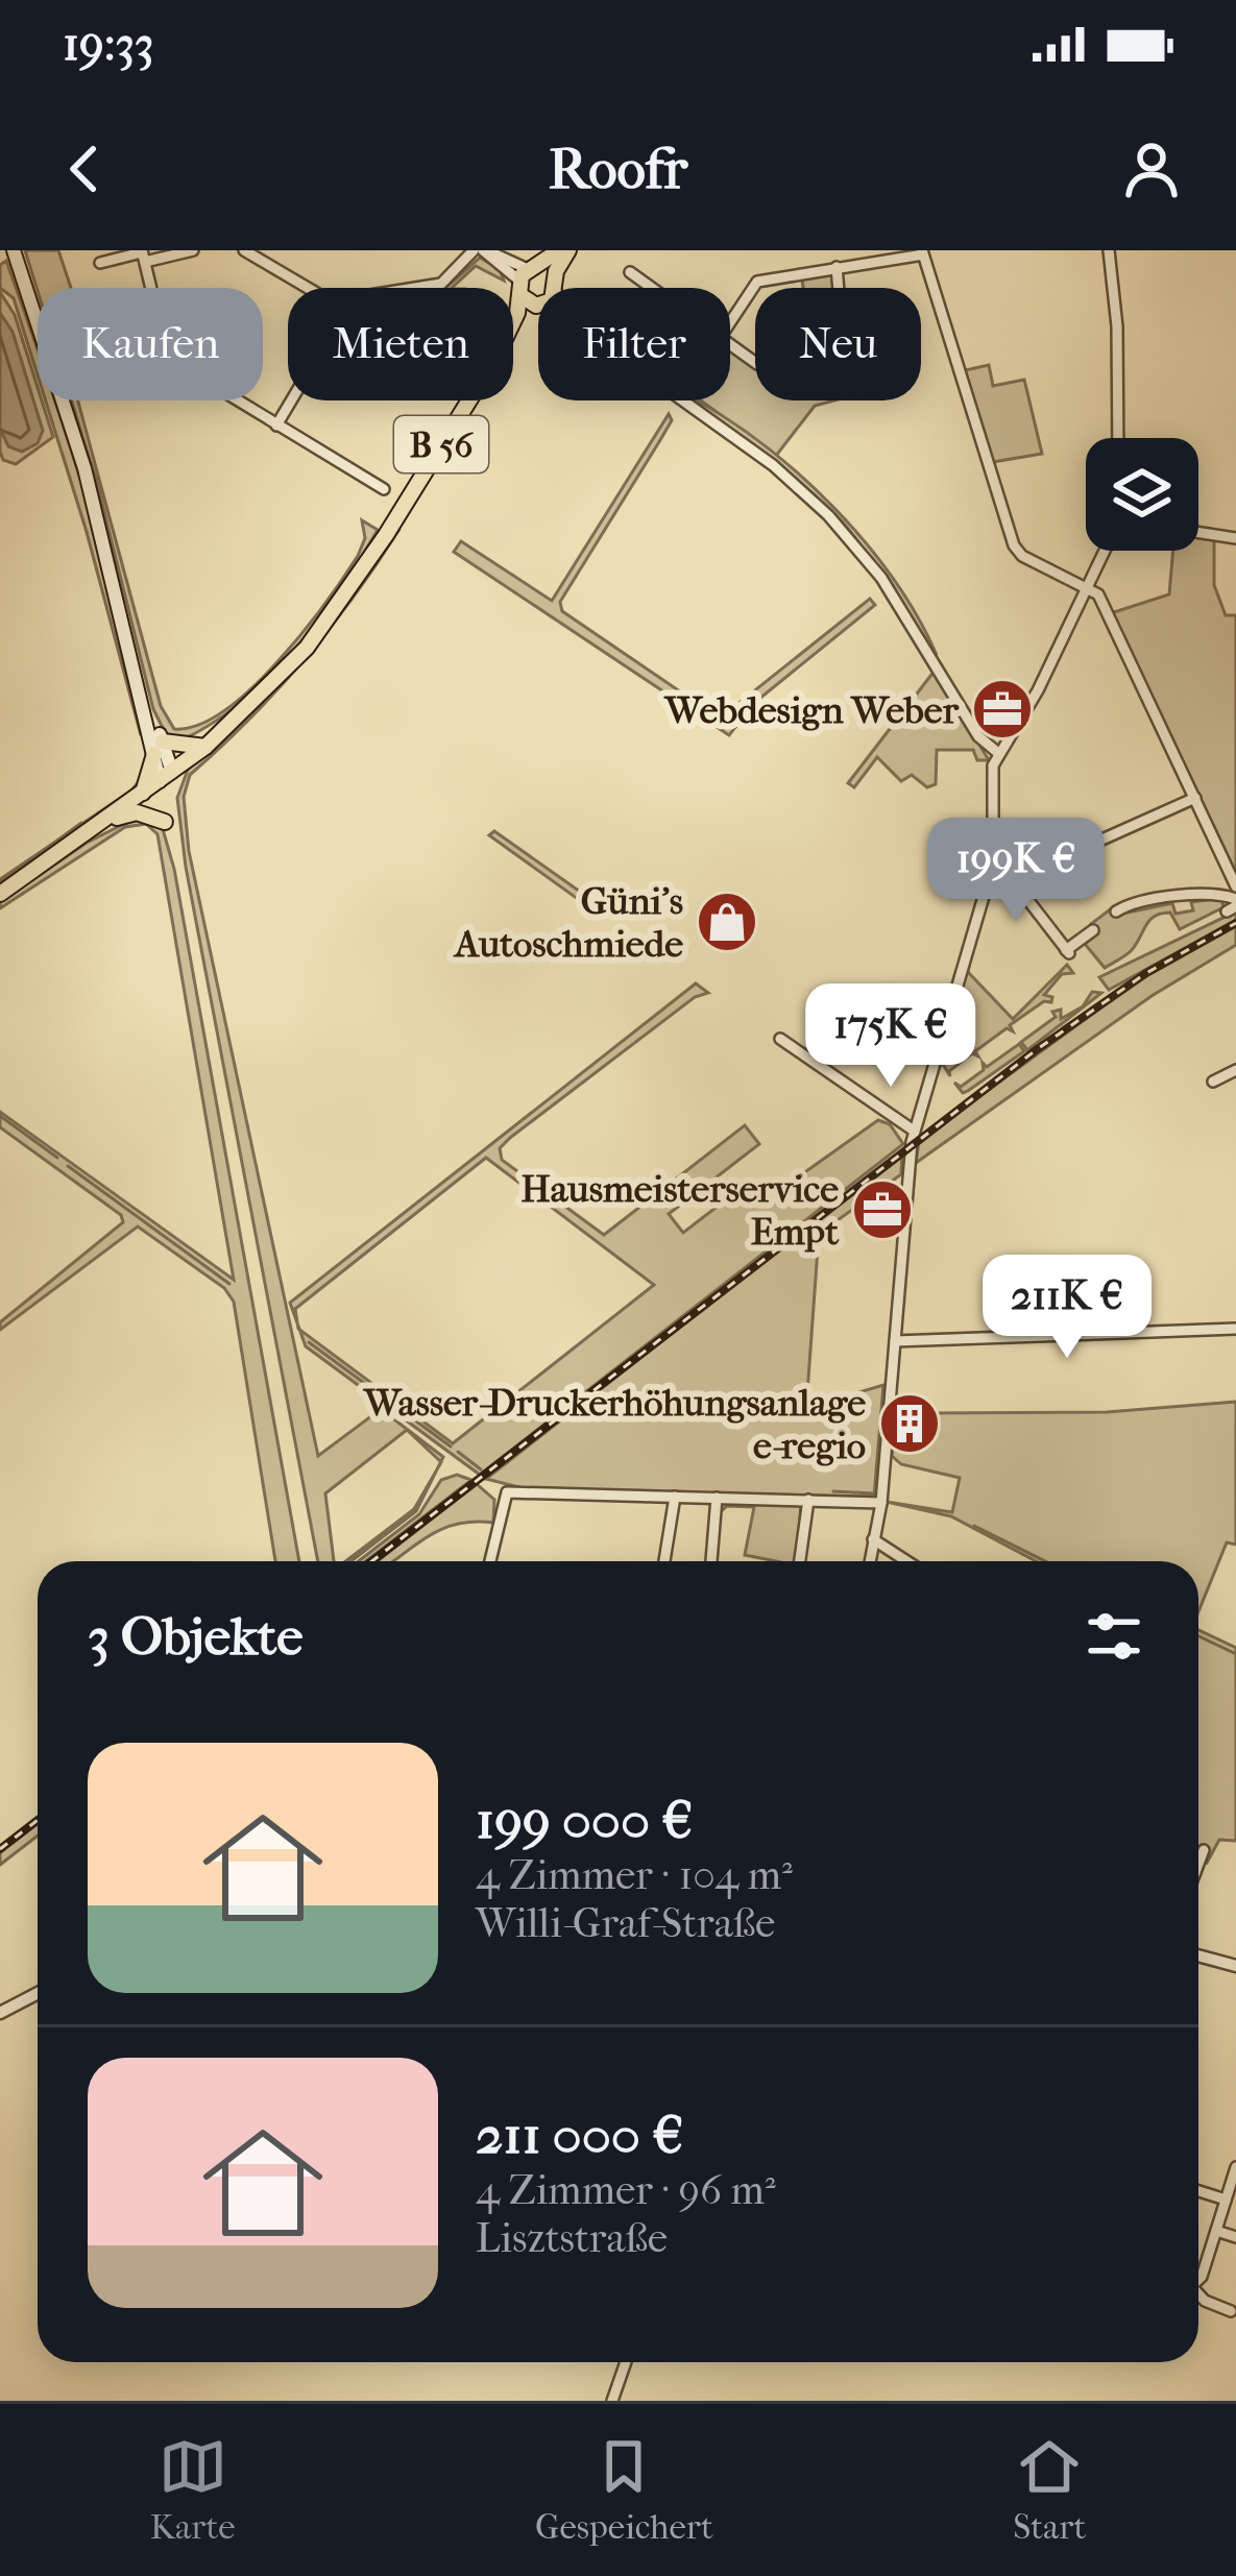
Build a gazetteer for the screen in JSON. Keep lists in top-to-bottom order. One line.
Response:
{"streets":{"main road":["B 56"]},"places":{"office":["Webdesign Weber","Hausmeisterservice Empt"],"shop":["Güni's Autoschmiede"],"building":["Wasser-Druckerhöhungsanlage e-regio"]},"page":{"status":"19:33","header":"Roofr","chip":["Kaufen","Mieten","Filter","Neu"],"price":["199K €","175K €","211K €"],"heading":"3 Objekte","list":[{"name":"199 000 €","note":"4 Zimmer · 104 m² · Willi-Graf-Straße"},{"name":"211 000 €","note":"4 Zimmer · 96 m² · Lisztstraße"}],"tabs":["Karte","Gespeichert","Start"]}}
